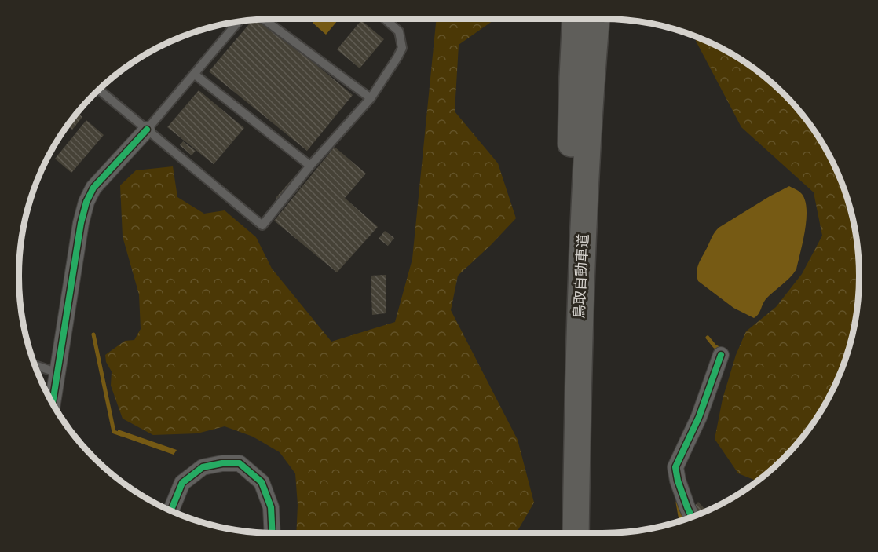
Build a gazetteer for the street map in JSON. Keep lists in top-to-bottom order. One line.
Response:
{"streets":{"highway":["鳥取自動車道"]}}
